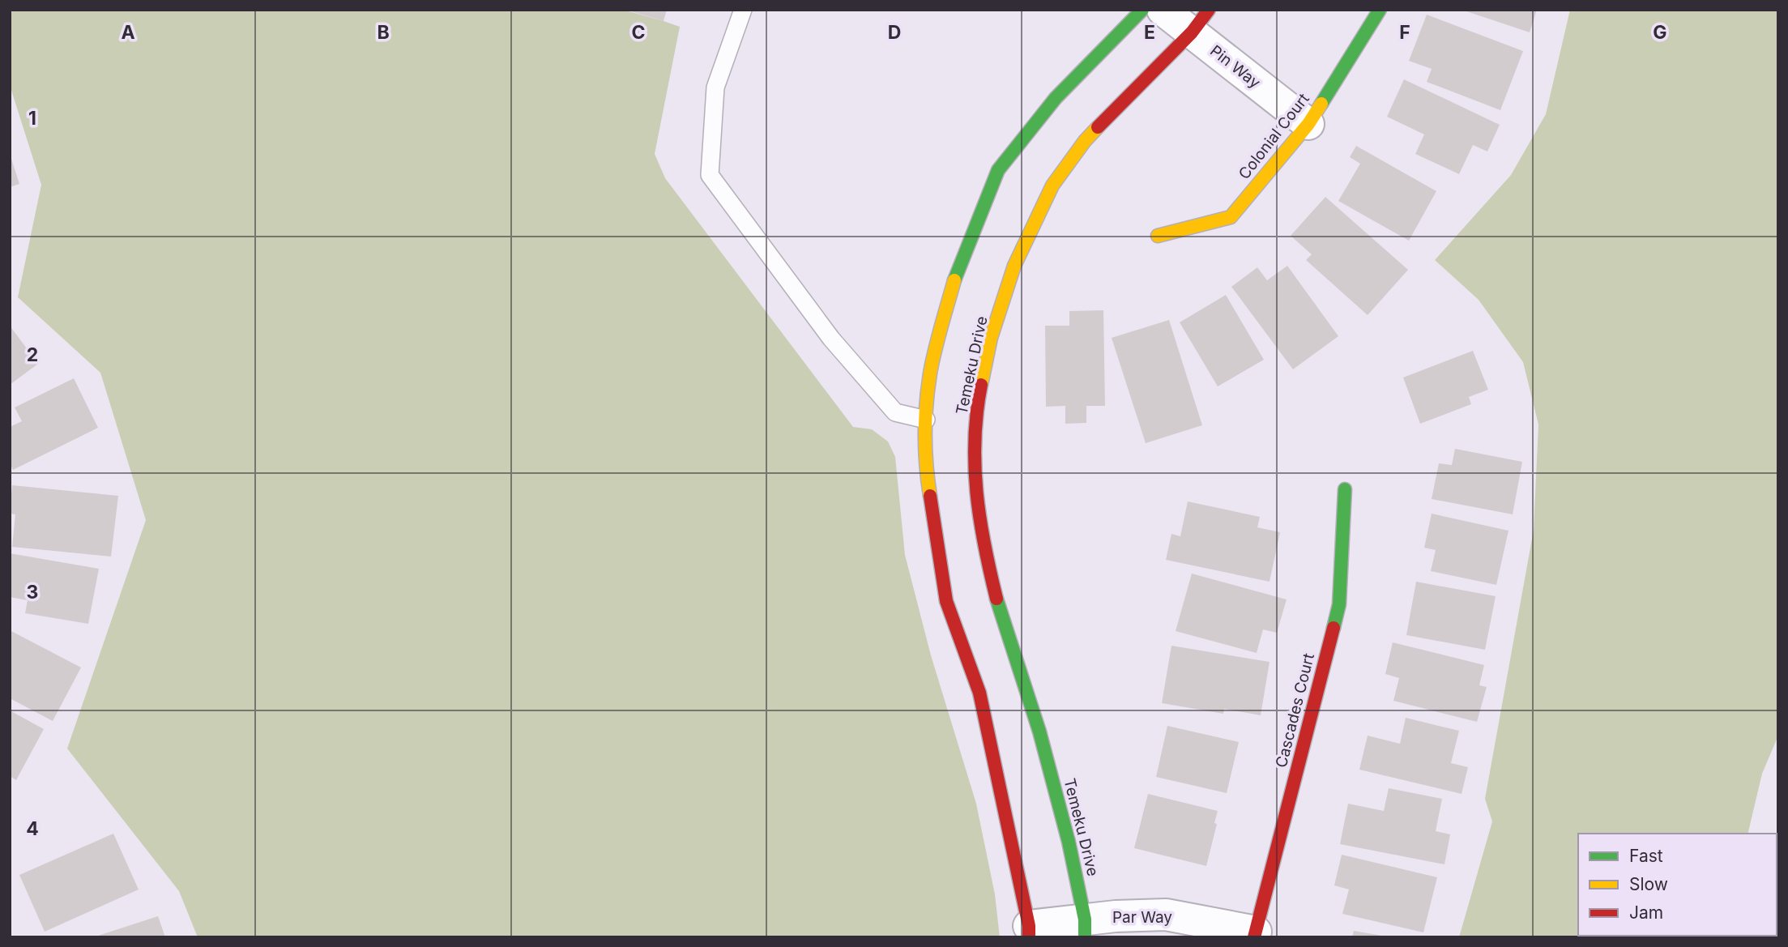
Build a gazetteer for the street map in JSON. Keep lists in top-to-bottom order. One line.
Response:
{"streets":{"street":["Pin Way","Colonial Court","Temeku Drive","Cascades Court","Par Way"]},"crossings":[["Pin Way","Colonial Court"],["Pin Way","Temeku Drive"],["Temeku Drive","Par Way"],["Cascades Court","Par Way"]],"legend":["Fast","Slow","Jam"],"grid":{"columns":["A","B","C","D","E","F","G"],"rows":["1","2","3","4"]}}
